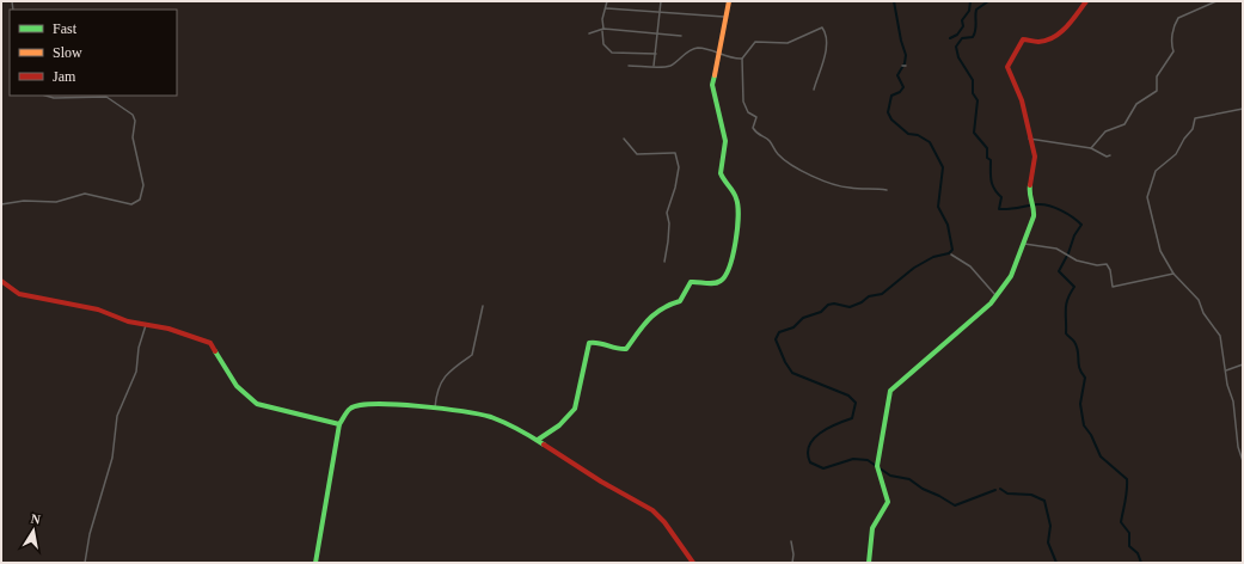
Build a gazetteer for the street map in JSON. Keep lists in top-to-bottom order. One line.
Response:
{"legend":["Fast","Slow","Jam"],"north":"top"}
